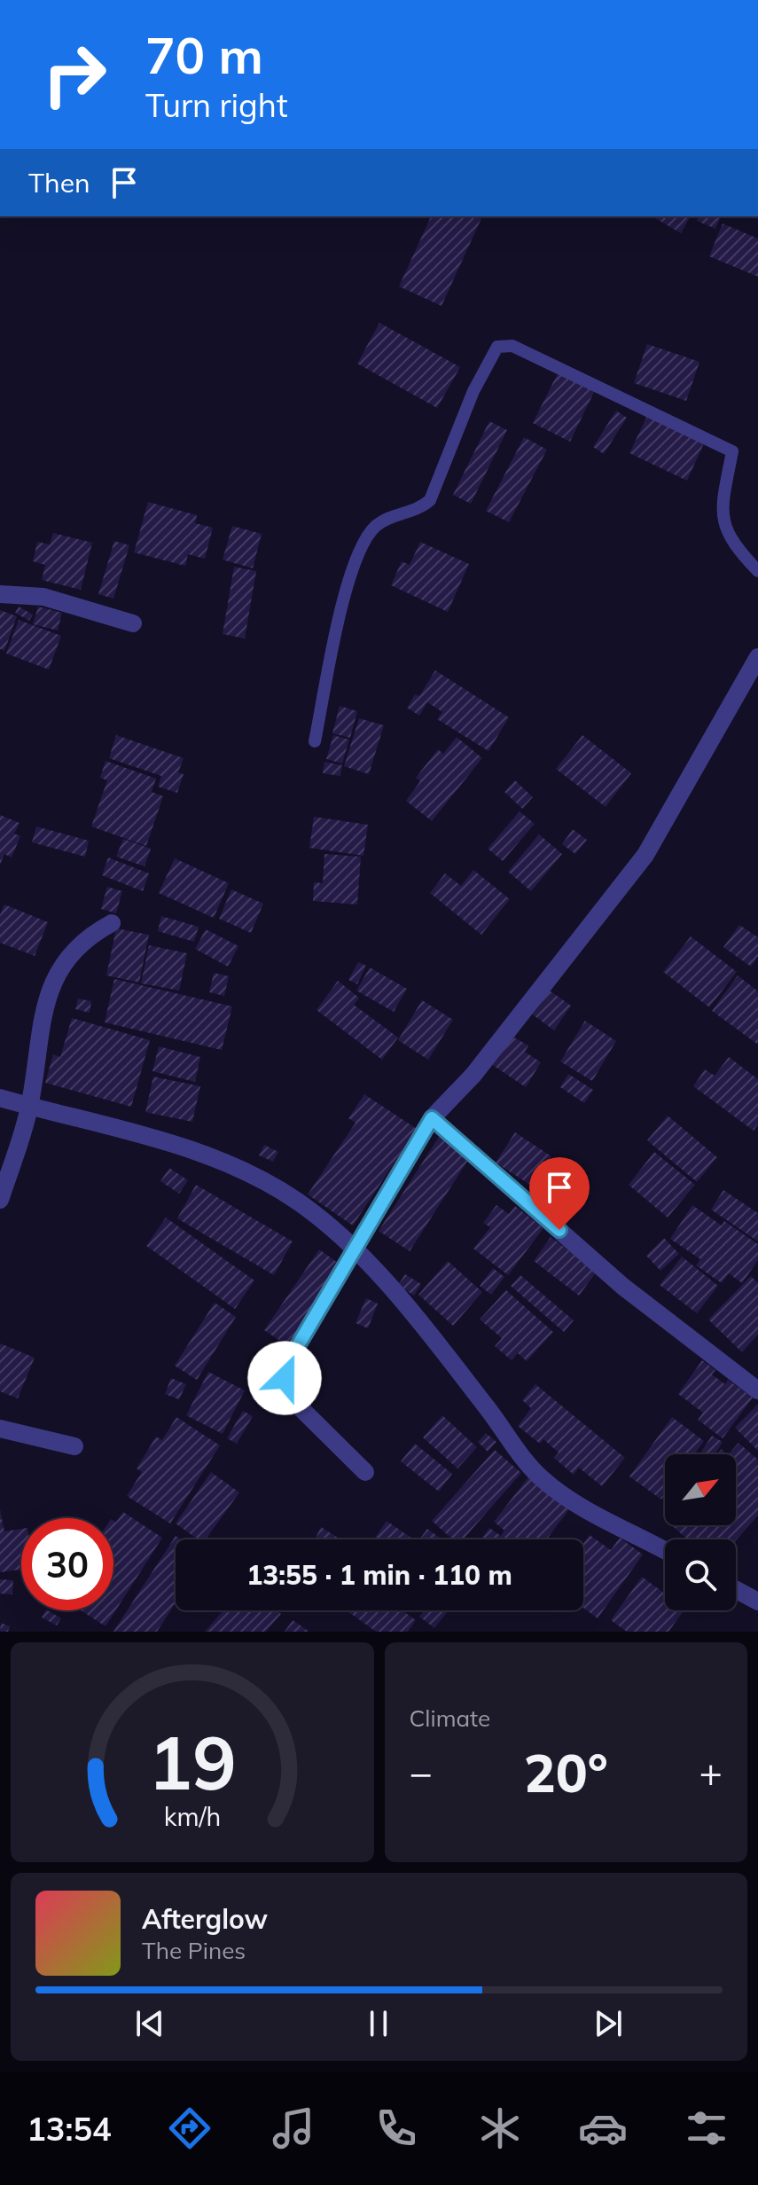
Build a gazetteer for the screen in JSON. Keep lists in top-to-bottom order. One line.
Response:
{"north":"top right","page":{"turn":["70 m","Turn right"],"then":"Then","limit":"30","trip":"13:55 · 1 min · 110 m","tile":"Climate","heat":["−","20°","+"],"song":["Afterglow","The Pines"],"tabs":"13:54","gauge":["19","km/h"]}}
